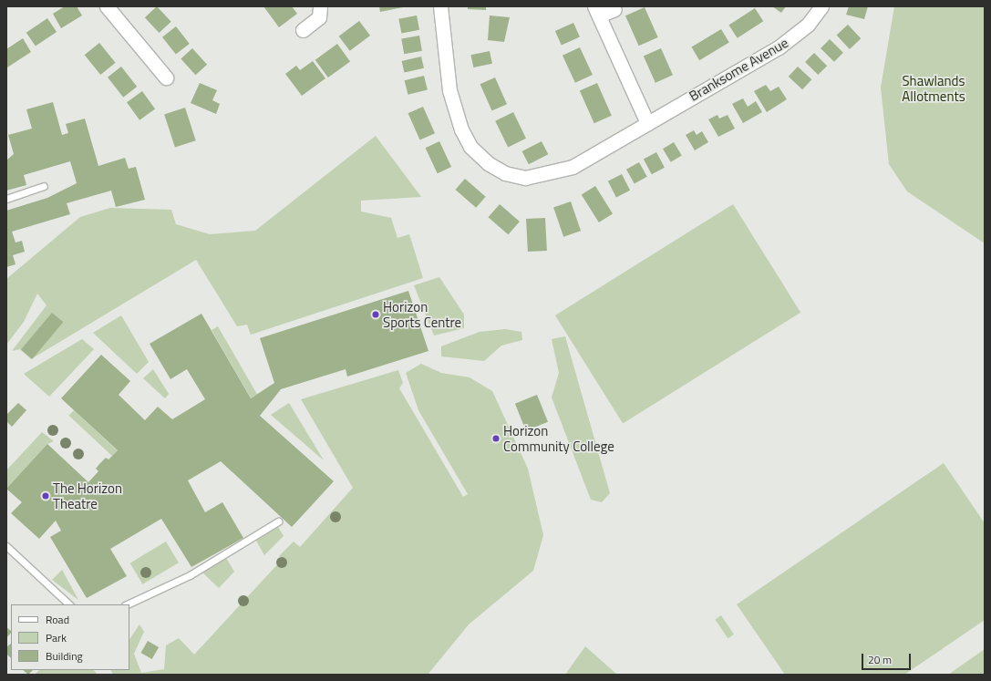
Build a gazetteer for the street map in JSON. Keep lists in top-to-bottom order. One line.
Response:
{"streets":{"street":["Branksome Avenue"]},"parks":["Shawlands Allotments"],"places":["Horizon Sports Centre","Horizon Community College","The Horizon Theatre"],"legend":["Road","Park","Building"],"scale_bar":"20 m"}
